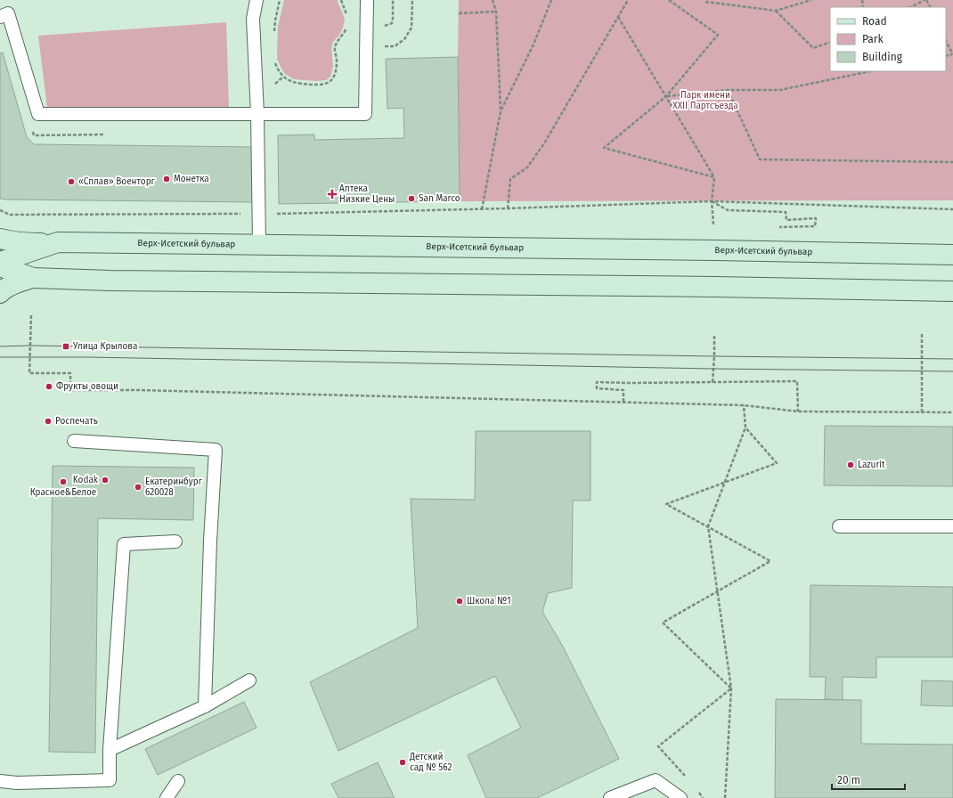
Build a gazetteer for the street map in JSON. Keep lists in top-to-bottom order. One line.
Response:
{"streets":{"main road":["Верх-Исетский бульвар"]},"parks":["Парк имени XXII Партсъезда"],"places":{"other":["Монетка","«Сплав» Военторг","San Marco","Фрукты овощи","Роспечать","Lazurit","Kodak","Красное&Белое","Екатеринбург 620028","Школа №1","Детский сад № 562"],"health":["Аптека Низкие Цены"],"transit":["Улица Крылова"]},"legend":["Road","Park","Building"],"scale_bar":"20 m"}
